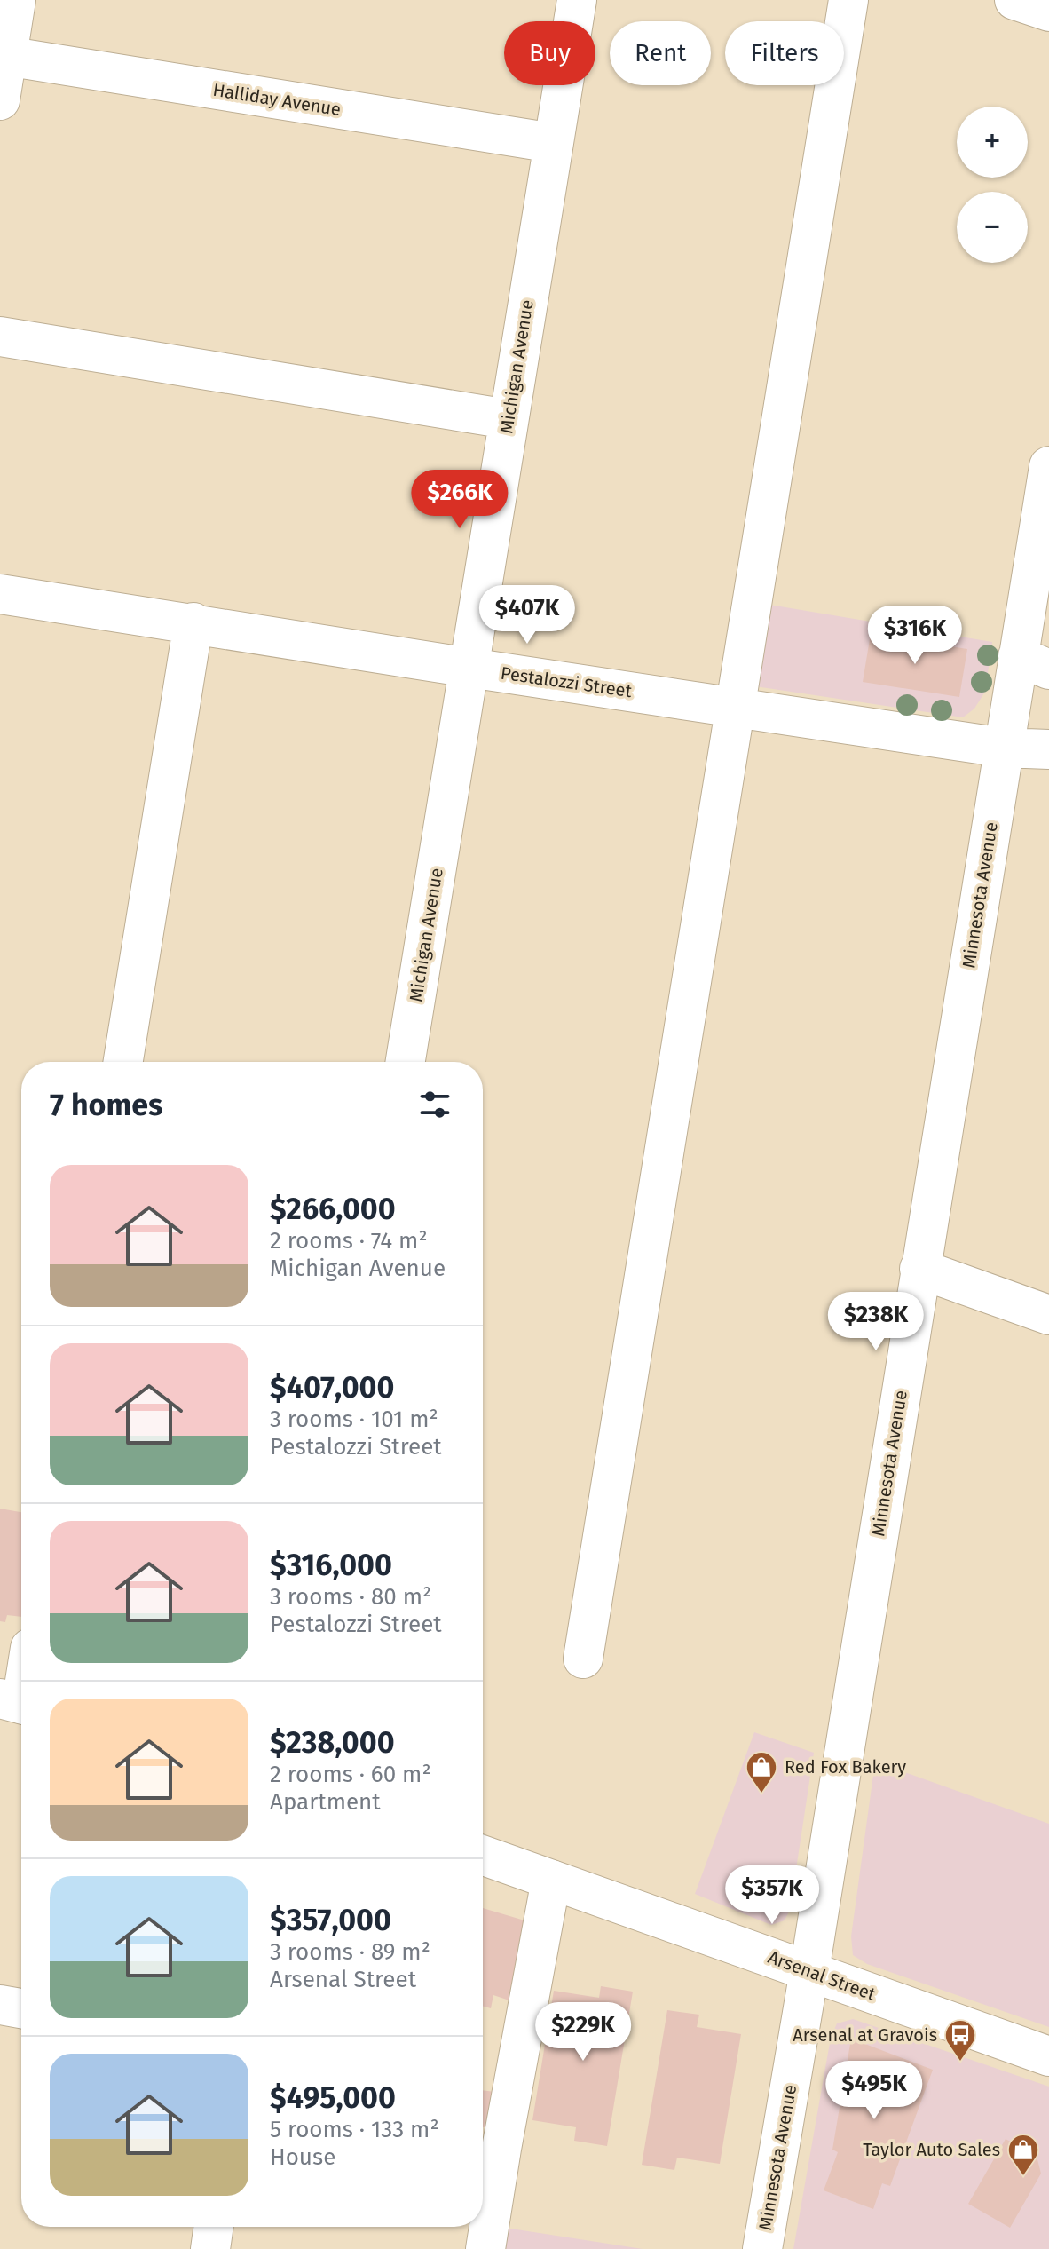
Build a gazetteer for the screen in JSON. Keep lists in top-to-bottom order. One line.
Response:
{"streets":{"street":["Halliday Avenue","Michigan Avenue","Pestalozzi Street","Minnesota Avenue","Arsenal Street"]},"crossings":[["Halliday Avenue","Michigan Avenue"],["Michigan Avenue","Pestalozzi Street"],["Pestalozzi Street","Minnesota Avenue"],["Minnesota Avenue","Arsenal Street"]],"places":{"shop":["Red Fox Bakery","Taylor Auto Sales"],"bus stop":["Arsenal at Gravois"]},"page":{"chip":["Buy","Rent","Filters"],"map_buttons":["+","−"],"price":["$266K","$407K","$316K","$238K","$357K","$229K","$495K"],"heading":"7 homes","list":[{"name":"$266,000","note":"2 rooms · 74 m² · Michigan Avenue"},{"name":"$407,000","note":"3 rooms · 101 m² · Pestalozzi Street"},{"name":"$316,000","note":"3 rooms · 80 m² · Pestalozzi Street"},{"name":"$238,000","note":"2 rooms · 60 m² · Apartment"},{"name":"$357,000","note":"3 rooms · 89 m² · Arsenal Street"},{"name":"$495,000","note":"5 rooms · 133 m² · House"}]}}
